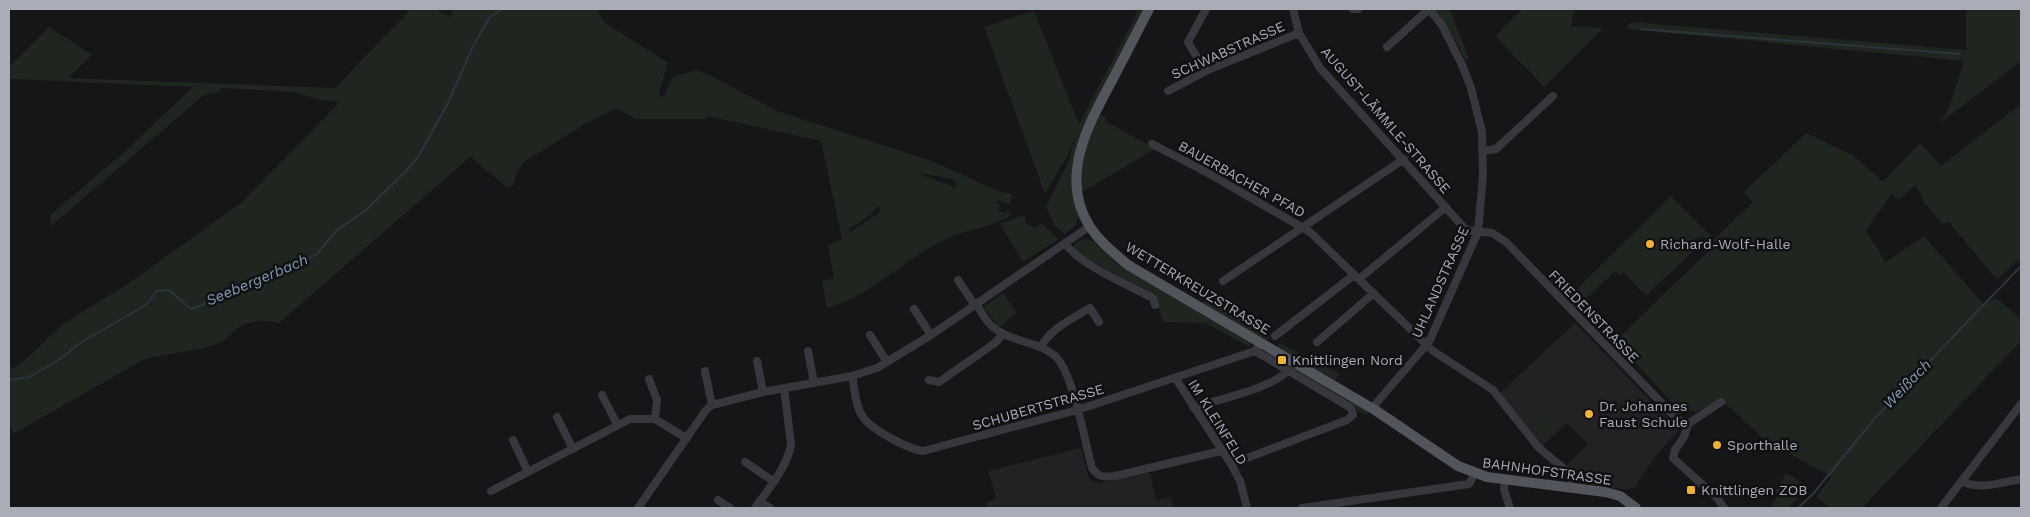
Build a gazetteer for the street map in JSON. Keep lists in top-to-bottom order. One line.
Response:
{"streets":{"main road":["WETTERKREUZSTRASSE","BAHNHOFSTRASSE"],"street":["SCHWABSTRASSE","AUGUST-LÄMMLE-STRASSE","BAUERBACHER PFAD","UHLANDSTRASSE","FRIEDENSTRASSE","SCHUBERTSTRASSE","IM KLEINFELD"]},"crossings":[["SCHWABSTRASSE","AUGUST-LÄMMLE-STRASSE"],["AUGUST-LÄMMLE-STRASSE","UHLANDSTRASSE"],["AUGUST-LÄMMLE-STRASSE","FRIEDENSTRASSE"],["BAUERBACHER PFAD","UHLANDSTRASSE"],["BAUERBACHER PFAD","BAHNHOFSTRASSE"],["UHLANDSTRASSE","WETTERKREUZSTRASSE"],["UHLANDSTRASSE","FRIEDENSTRASSE"],["WETTERKREUZSTRASSE","SCHUBERTSTRASSE"],["WETTERKREUZSTRASSE","BAHNHOFSTRASSE"],["SCHUBERTSTRASSE","IM KLEINFELD"]],"water":["Seebergerbach","Weißach"],"places":{"other":["Richard-Wolf-Halle","Dr. Johannes Faust Schule","Sporthalle"],"transit":["Knittlingen Nord","Knittlingen ZOB"]}}
